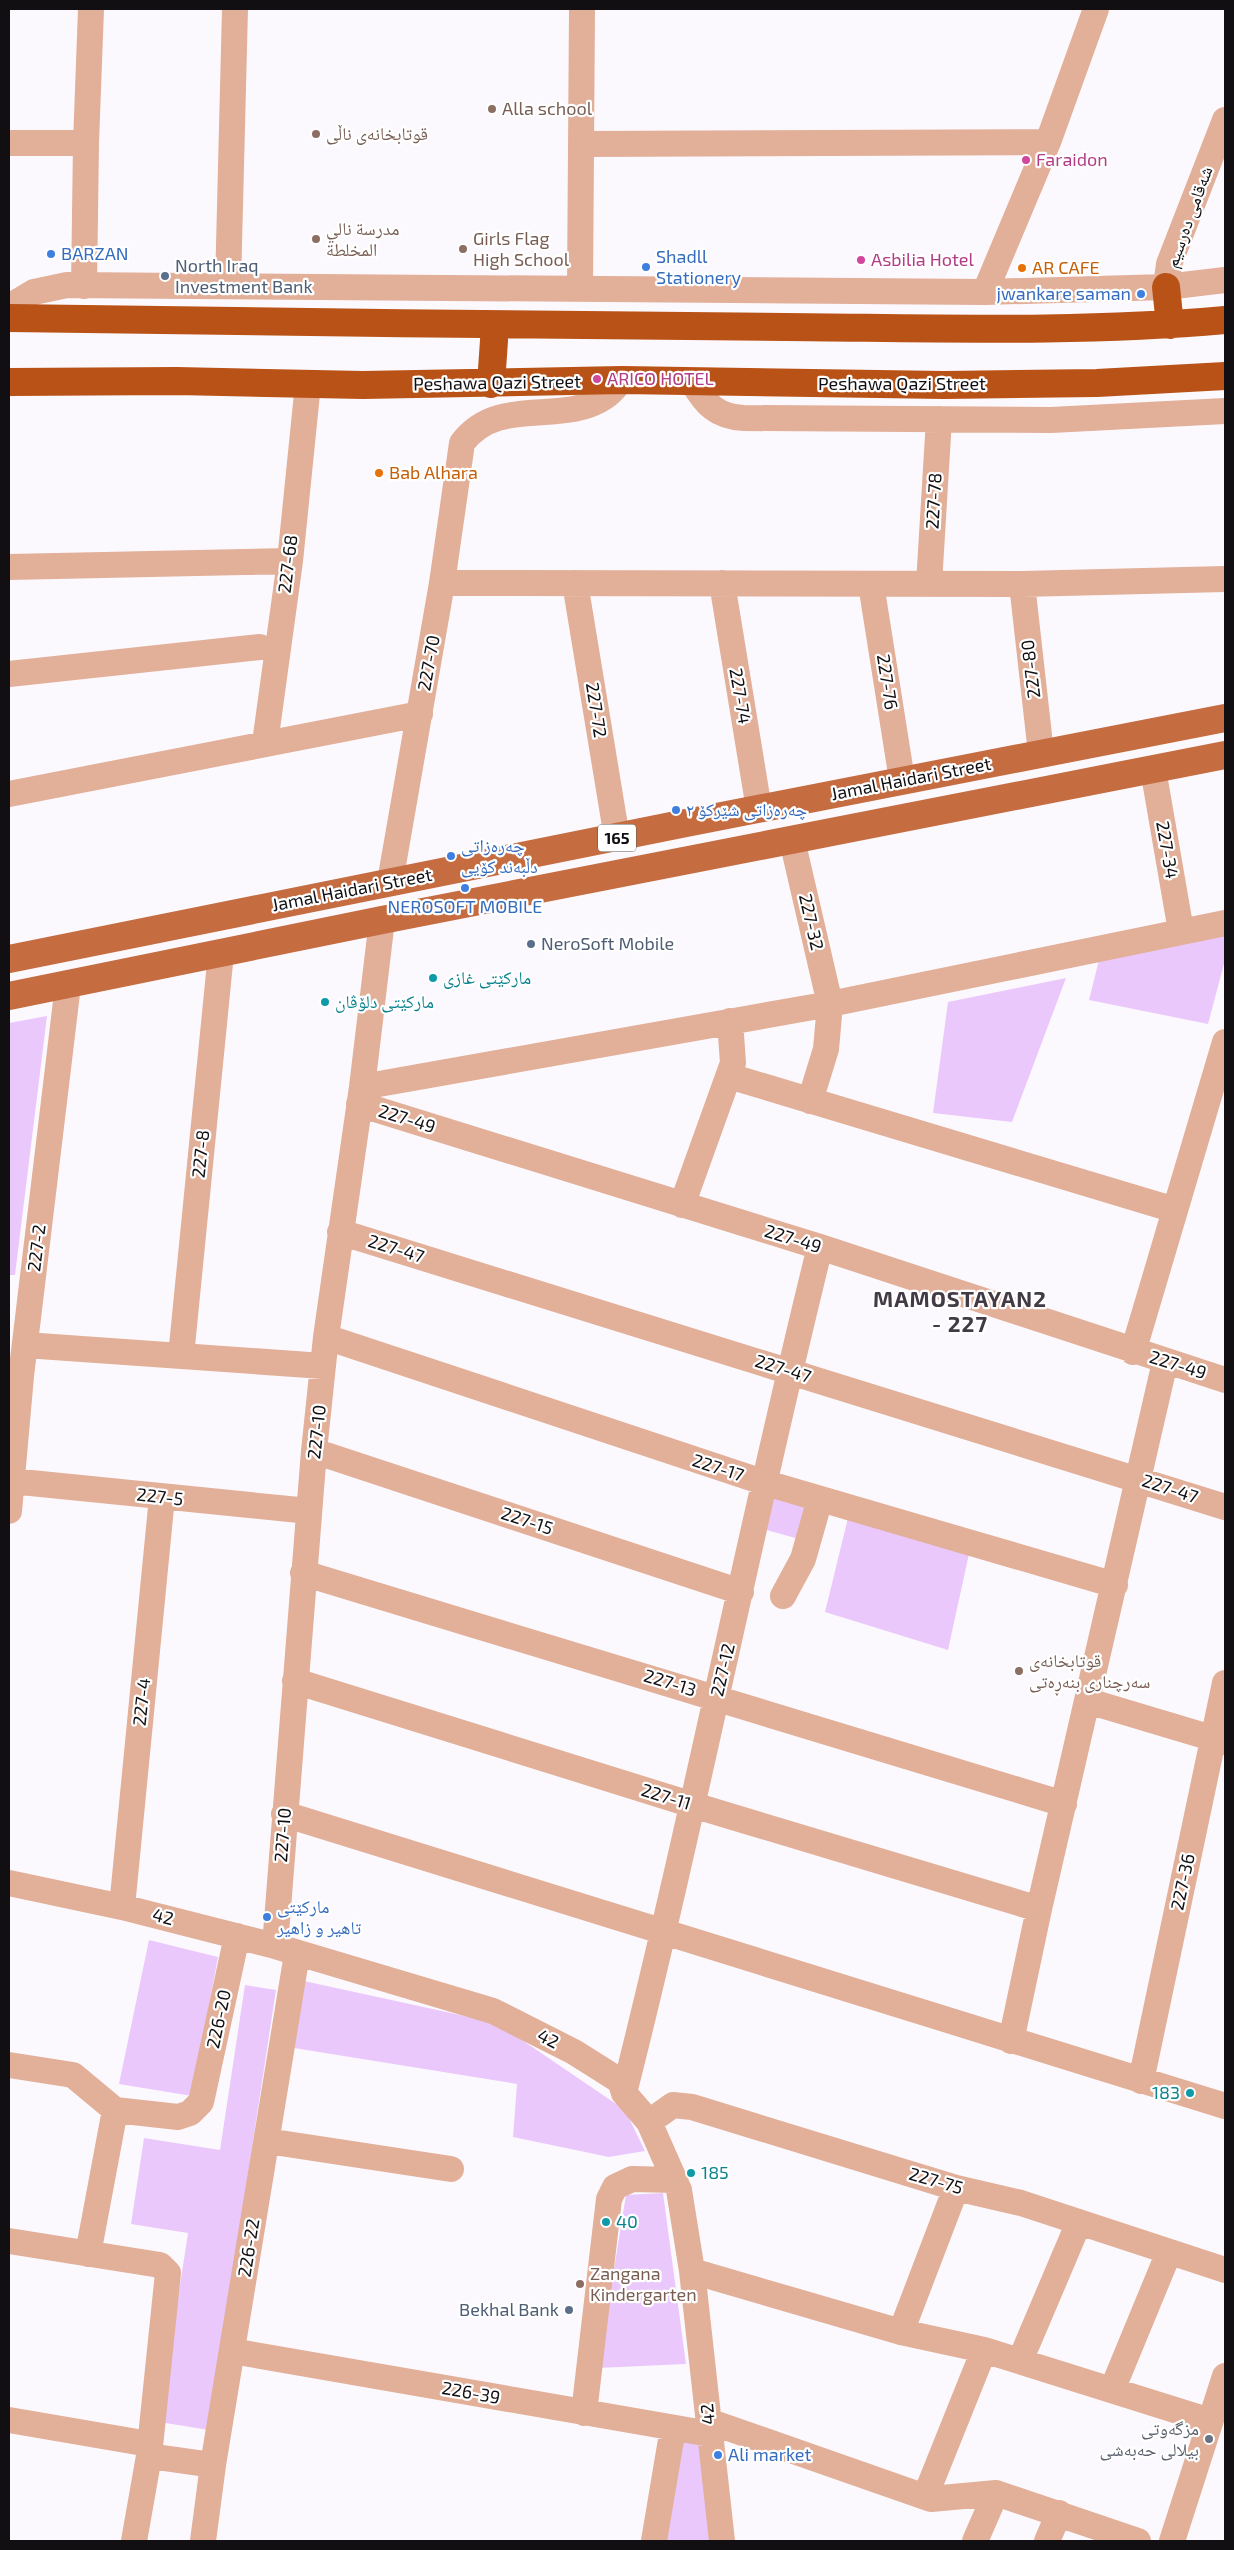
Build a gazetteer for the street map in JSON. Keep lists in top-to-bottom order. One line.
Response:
{"streets":{"highway":["Peshawa Qazi Street"],"main road":["Jamal Haidari Street","165"],"street":["شەقامی دەرسیم","227-78","227-68","227-70","227-80","227-76","227-74","227-72","227-34","227-32","227-49","227-8","227-2","227-47","227-10","227-17","227-5","227-15","227-12","227-13","227-4","227-11","227-36","42","226-20","227-75","226-22","226-39"]},"crossings":[["Peshawa Qazi Street","227-68"],["Peshawa Qazi Street","227-70"],["227-70","Jamal Haidari Street"],["227-80","Jamal Haidari Street"],["227-76","Jamal Haidari Street"],["227-74","Jamal Haidari Street"],["227-72","Jamal Haidari Street"],["Jamal Haidari Street","227-34"],["Jamal Haidari Street","227-32"],["Jamal Haidari Street","227-8"],["Jamal Haidari Street","227-2"],["Jamal Haidari Street","227-10"],["227-49","227-10"],["227-49","227-12"],["227-2","227-5"],["227-47","227-10"],["227-47","227-12"],["227-10","227-17"],["227-10","227-5"],["227-10","227-15"],["227-10","227-13"],["227-10","227-11"],["227-10","42"],["227-10","226-22"],["227-17","227-12"],["227-5","227-4"],["227-15","227-12"],["227-12","227-13"],["227-12","227-11"],["227-12","42"],["227-4","42"],["42","226-20"],["42","227-75"],["42","226-22"],["42","226-39"],["226-22","226-39"]],"districts":["MAMOSTAYAN2 - 227"],"places":["Alla school","قوتابخانەی ناڵی","Faraidon","مدرسة نالي المخلطة","Girls Flag High School","BARZAN","Asbilia Hotel","Shadll Stationery","AR CAFE","North Iraq Investment Bank","jwankare saman","ARICO HOTEL","Bab Alhara","چەرەزاتی شێرکۆ ٢","چەرەزاتی دڵبەند کۆیی","NEROSOFT MOBILE","NeroSoft Mobile","ماركێتی غازی","ماركێتی دلۆڤان","قوتابخانەی سەرچناری بنەڕەتی","ماركێتی تاهیر و زاهیر","183","185","40","Zangana Kindergarten","Bekhal Bank","مزگەوتی بیلالی حەبەشی","Ali market"]}
